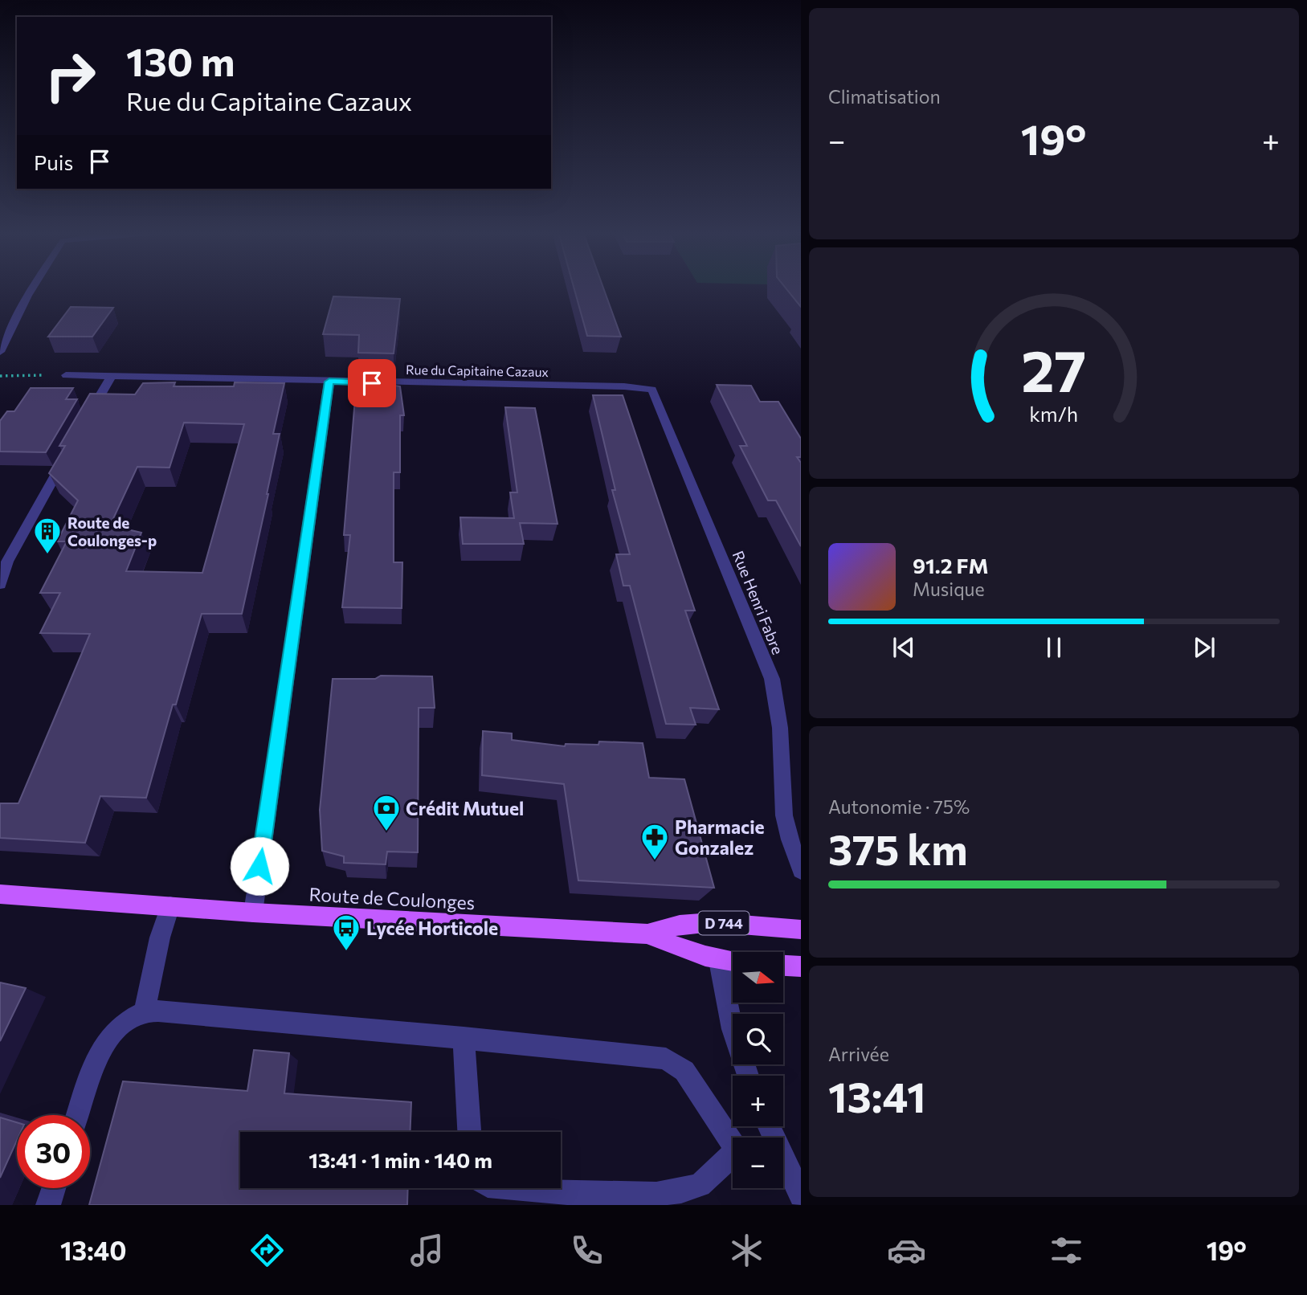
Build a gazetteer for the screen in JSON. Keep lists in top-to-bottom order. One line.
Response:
{"streets":{"main road":["Route de Coulonges","D 744"],"street":["Rue du Capitaine Cazaux","Rue Henri Fabre"]},"crossings":[["Rue du Capitaine Cazaux","Rue Henri Fabre"]],"places":{"building":["Route de Coulonges-p"],"bank":["Crédit Mutuel"],"pharmacy":["Pharmacie Gonzalez"],"bus stop":["Lycée Horticole"]},"north":"right","page":{"tile":["Climatisation",["Autonomie · 75%","375 km"],["Arrivée","13:41"]],"turn":["130 m","Rue du Capitaine Cazaux"],"heat":["−","19°","+"],"then":"Puis","song":["91.2 FM","Musique"],"map_buttons":["+","−"],"limit":"30","trip":"13:41 · 1 min · 140 m","tabs":["13:40","19°"],"gauge":["27","km/h"]}}
